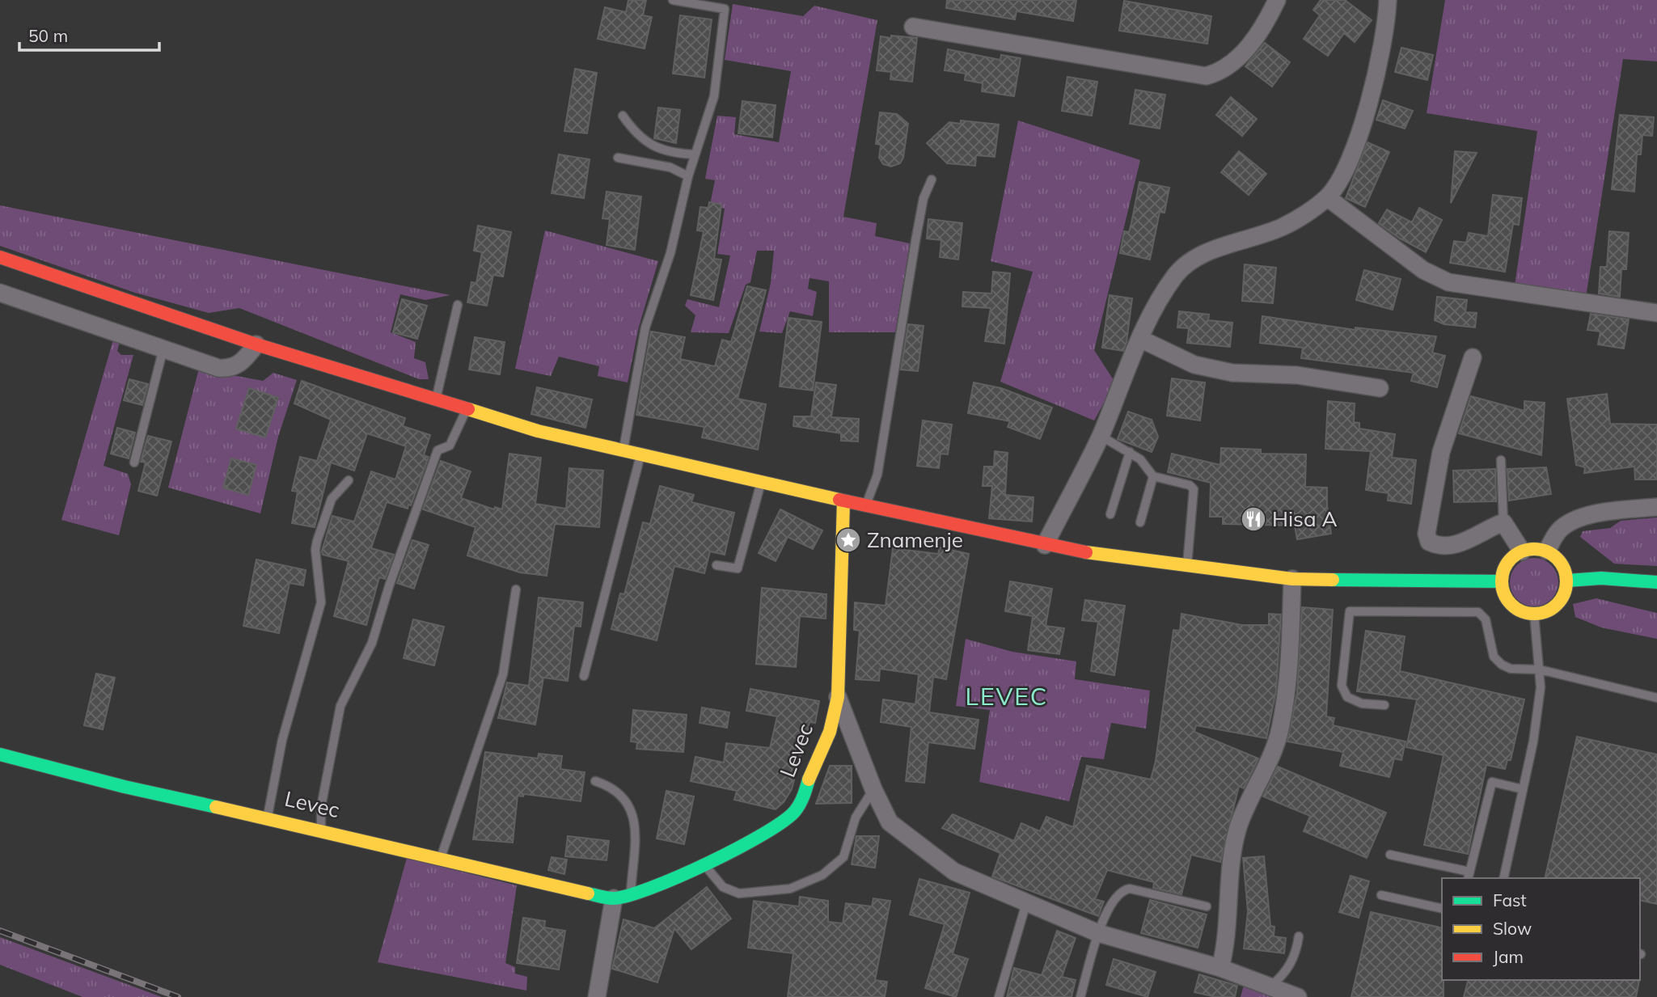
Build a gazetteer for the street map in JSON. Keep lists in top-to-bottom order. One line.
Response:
{"streets":{"main road":["Levec"]},"districts":["LEVEC"],"places":{"restaurant":["Hisa A"],"place":["Znamenje"]},"legend":["Fast","Slow","Jam"],"scale_bar":"50 m"}
